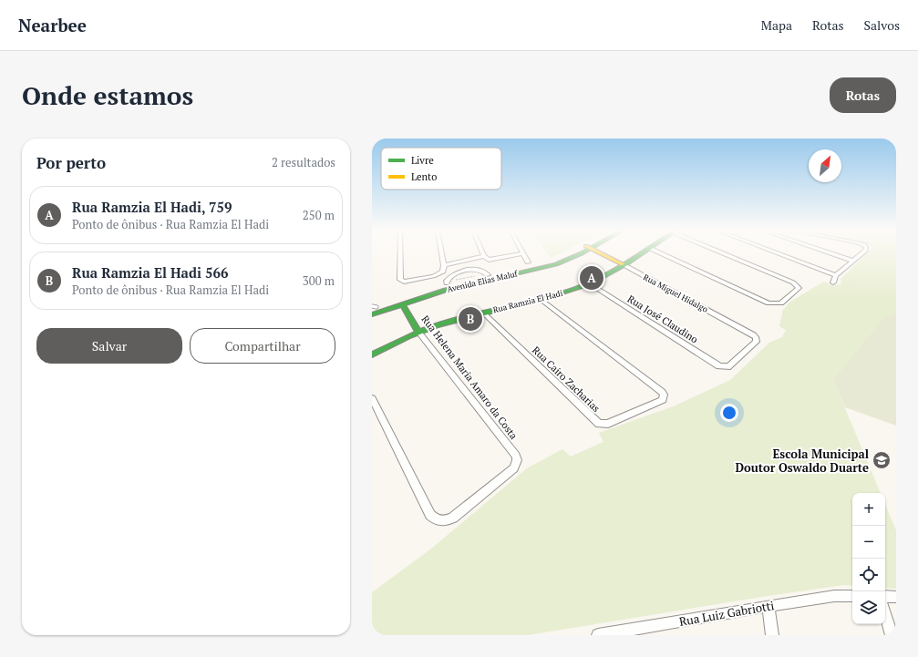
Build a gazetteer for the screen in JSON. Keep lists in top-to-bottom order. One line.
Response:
{"streets":{"street":["Avenida Elias Maluf","Rua Miguel Hidalgo","Rua Ramzia El Hadi","Rua José Claudino","Rua Helena Maria Amaro da Costa","Rua Cairo Zacharias","Rua Luiz Gabriotti"]},"crossings":[["Avenida Elias Maluf","Rua Helena Maria Amaro da Costa"],["Rua Miguel Hidalgo","Rua Ramzia El Hadi"],["Rua Miguel Hidalgo","Rua José Claudino"],["Rua Ramzia El Hadi","Rua José Claudino"],["Rua Ramzia El Hadi","Rua Helena Maria Amaro da Costa"],["Rua Ramzia El Hadi","Rua Cairo Zacharias"]],"places":{"school or university":["Escola Municipal Doutor Oswaldo Duarte"]},"legend":["Livre","Lento"],"north":"top right","page":{"header":"Nearbee","nav":["Mapa","Rotas","Salvos"],"buttons":["Rotas",["Salvar","Compartilhar"]],"title":"Onde estamos","heading":["Por perto","2 resultados"],"list":[{"mark":"A","name":"Rua Ramzia El Hadi, 759","note":"Ponto de ônibus · Rua Ramzia El Hadi","value":"250 m"},{"mark":"B","name":"Rua Ramzia El Hadi 566","note":"Ponto de ônibus · Rua Ramzia El Hadi","value":"300 m"}],"pins":["A","B"],"map_buttons":["+","−"]}}
